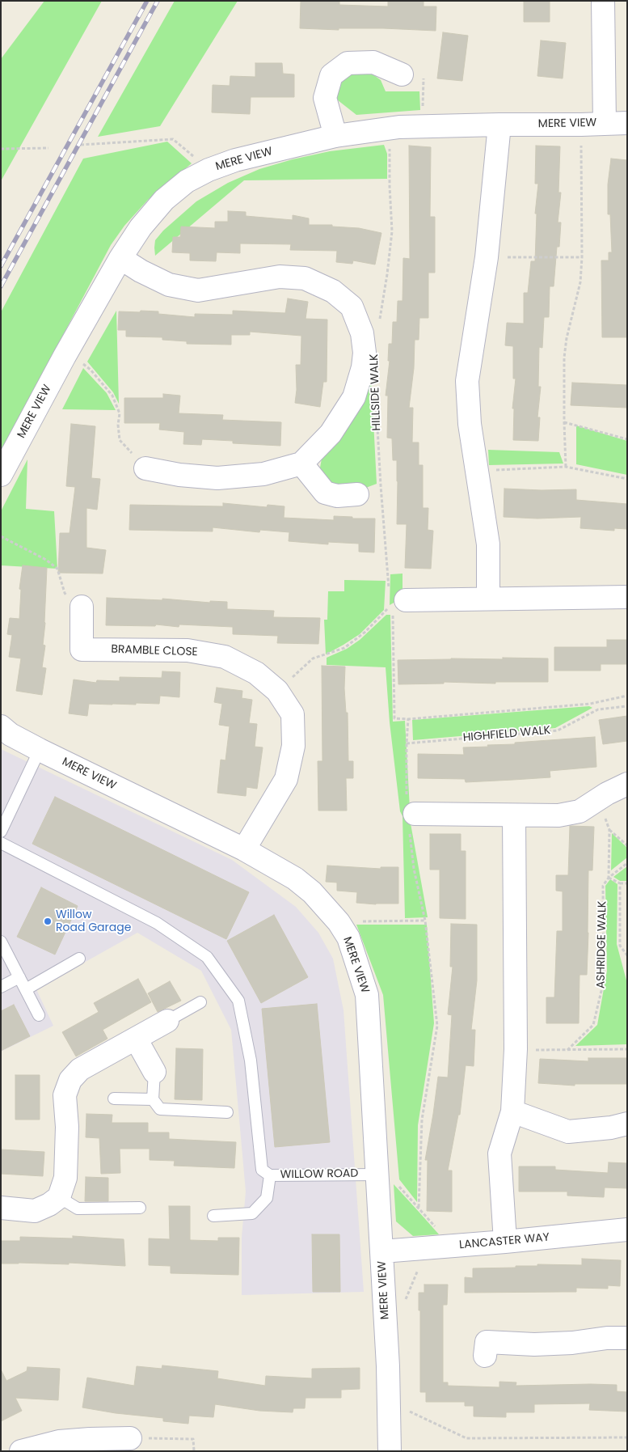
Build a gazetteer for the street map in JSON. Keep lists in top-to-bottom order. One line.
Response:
{"streets":{"street":["MERE VIEW","BRAMBLE CLOSE","LANCASTER WAY"],"lane":["WILLOW ROAD"],"path":["HILLSIDE WALK","HIGHFIELD WALK","ASHRIDGE WALK"]},"crossings":[["MERE VIEW","BRAMBLE CLOSE"],["MERE VIEW","WILLOW ROAD"],["MERE VIEW","LANCASTER WAY"]],"places":["Willow Road Garage"]}
